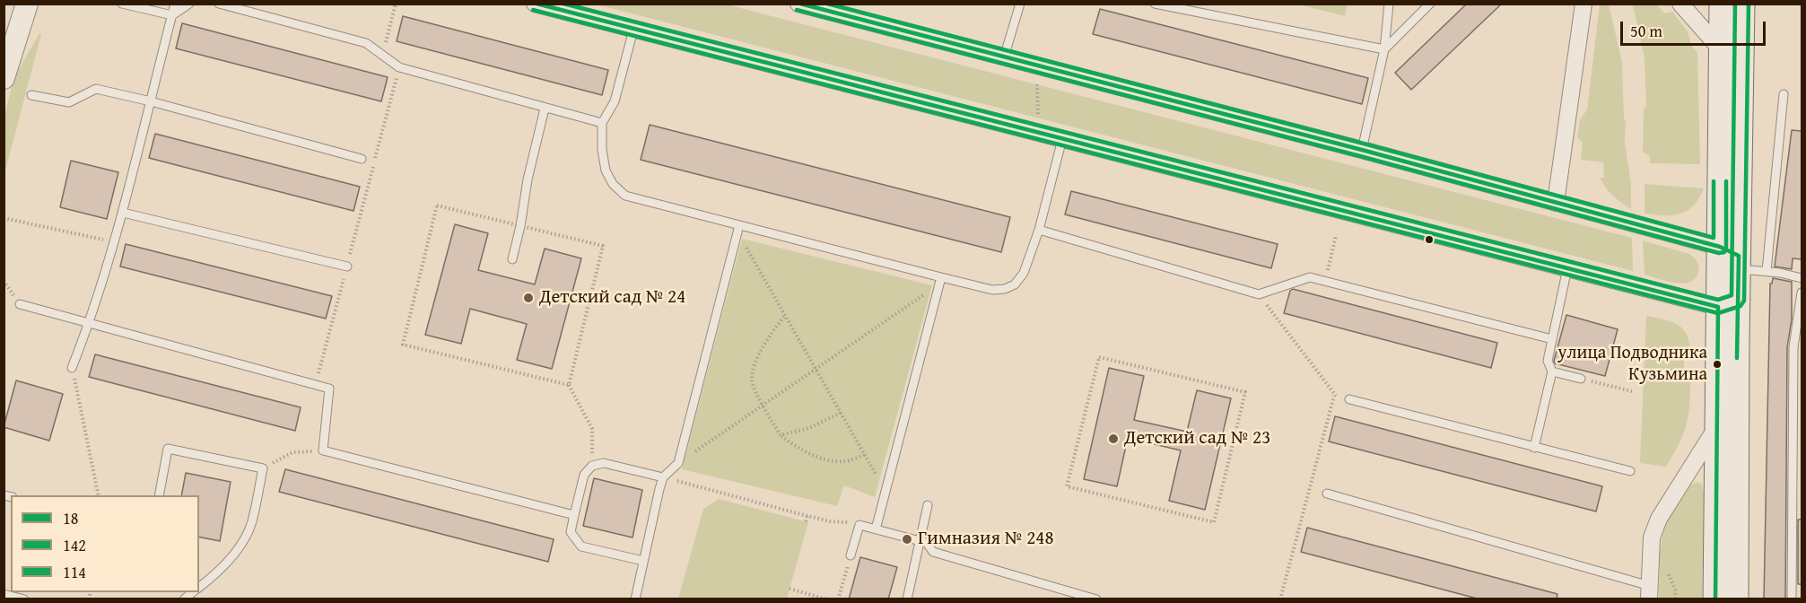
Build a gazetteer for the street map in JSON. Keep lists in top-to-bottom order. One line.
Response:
{"places":["Детский сад № 24","улица Подводника Кузьмина","Детский сад № 23","Гимназия № 248"],"lines":["transit line 18","transit line 142","transit line 114"],"legend":["18","142","114"],"scale_bar":"50 m"}
